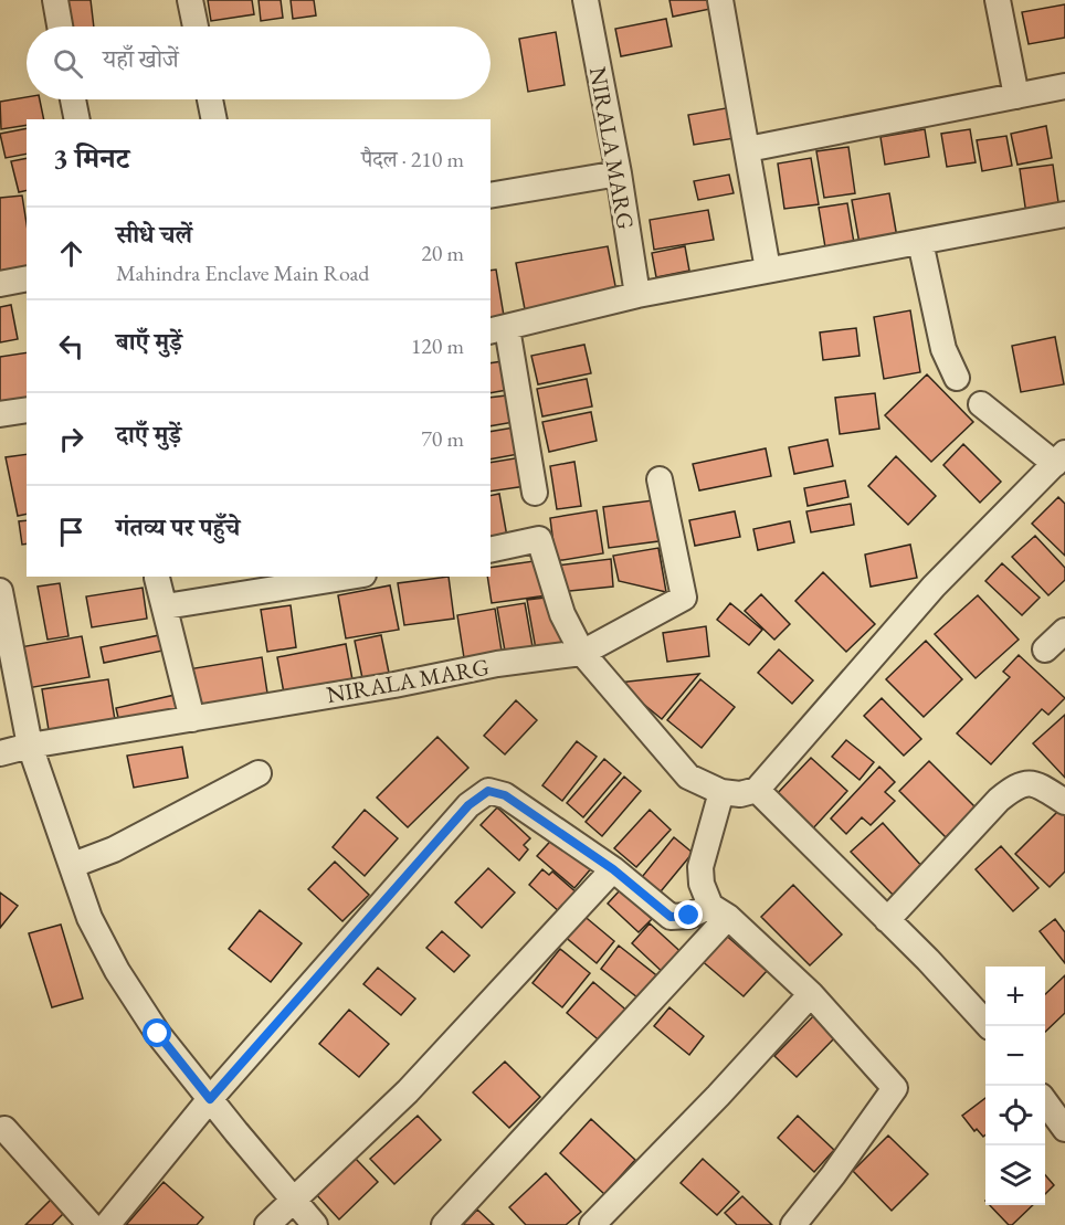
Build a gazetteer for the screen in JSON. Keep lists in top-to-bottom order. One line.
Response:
{"streets":{"street":["NIRALA MARG"]},"page":{"search":"यहाँ खोजें","heading":["3 मिनट","पैदल · 210 m"],"list":[["सीधे चलें","Mahindra Enclave Main Road","20 m"],["बाएँ मुड़ें","120 m"],["दाएँ मुड़ें","70 m"],"गंतव्य पर पहुँचे"],"map_buttons":["+","−"]}}
